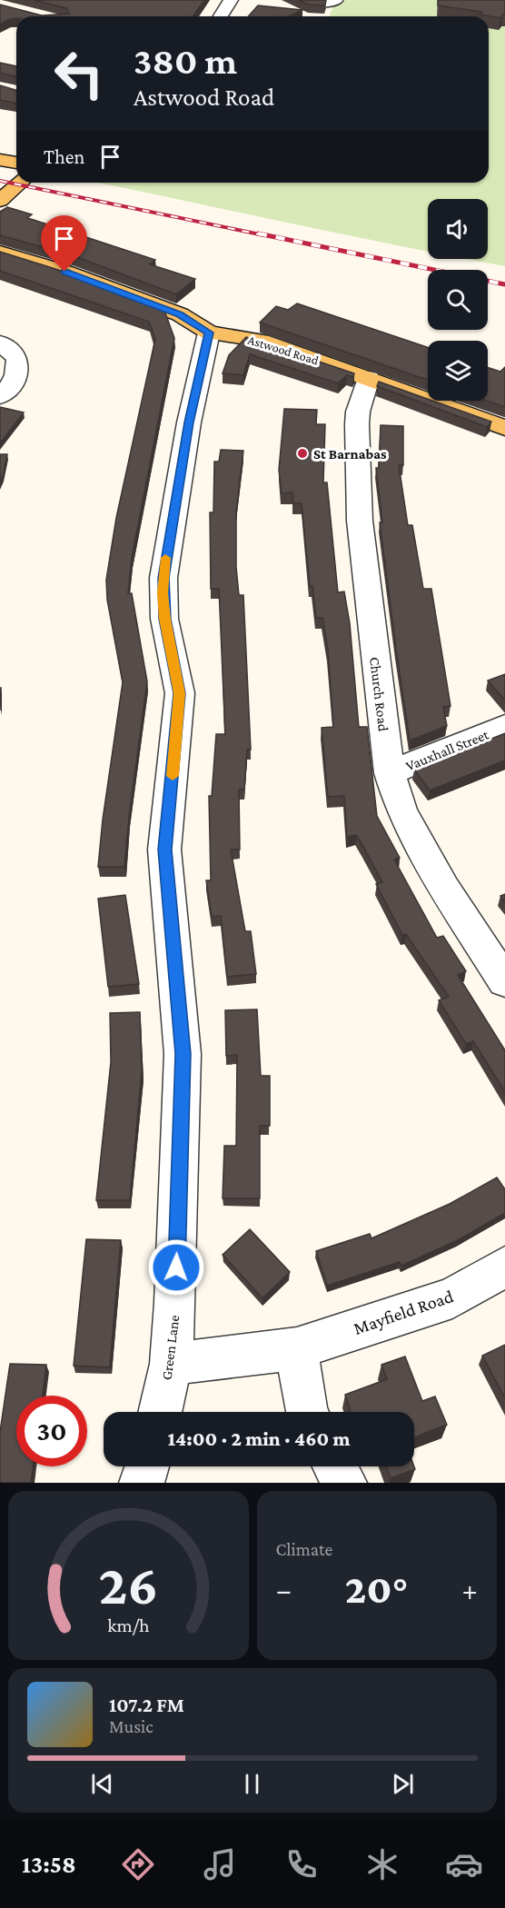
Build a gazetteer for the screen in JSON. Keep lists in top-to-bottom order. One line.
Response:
{"streets":{"main road":["Astwood Road"],"street":["Church Road","Vauxhall Street","Mayfield Road","Green Lane"]},"crossings":[["Astwood Road","Church Road"],["Astwood Road","Green Lane"],["Church Road","Vauxhall Street"],["Mayfield Road","Green Lane"]],"places":["St Barnabas"],"page":{"turn":["380 m","Astwood Road"],"then":"Then","limit":"30","trip":"14:00 · 2 min · 460 m","tile":"Climate","heat":["−","20°","+"],"song":["107.2 FM","Music"],"tabs":"13:58","gauge":["26","km/h"]}}
